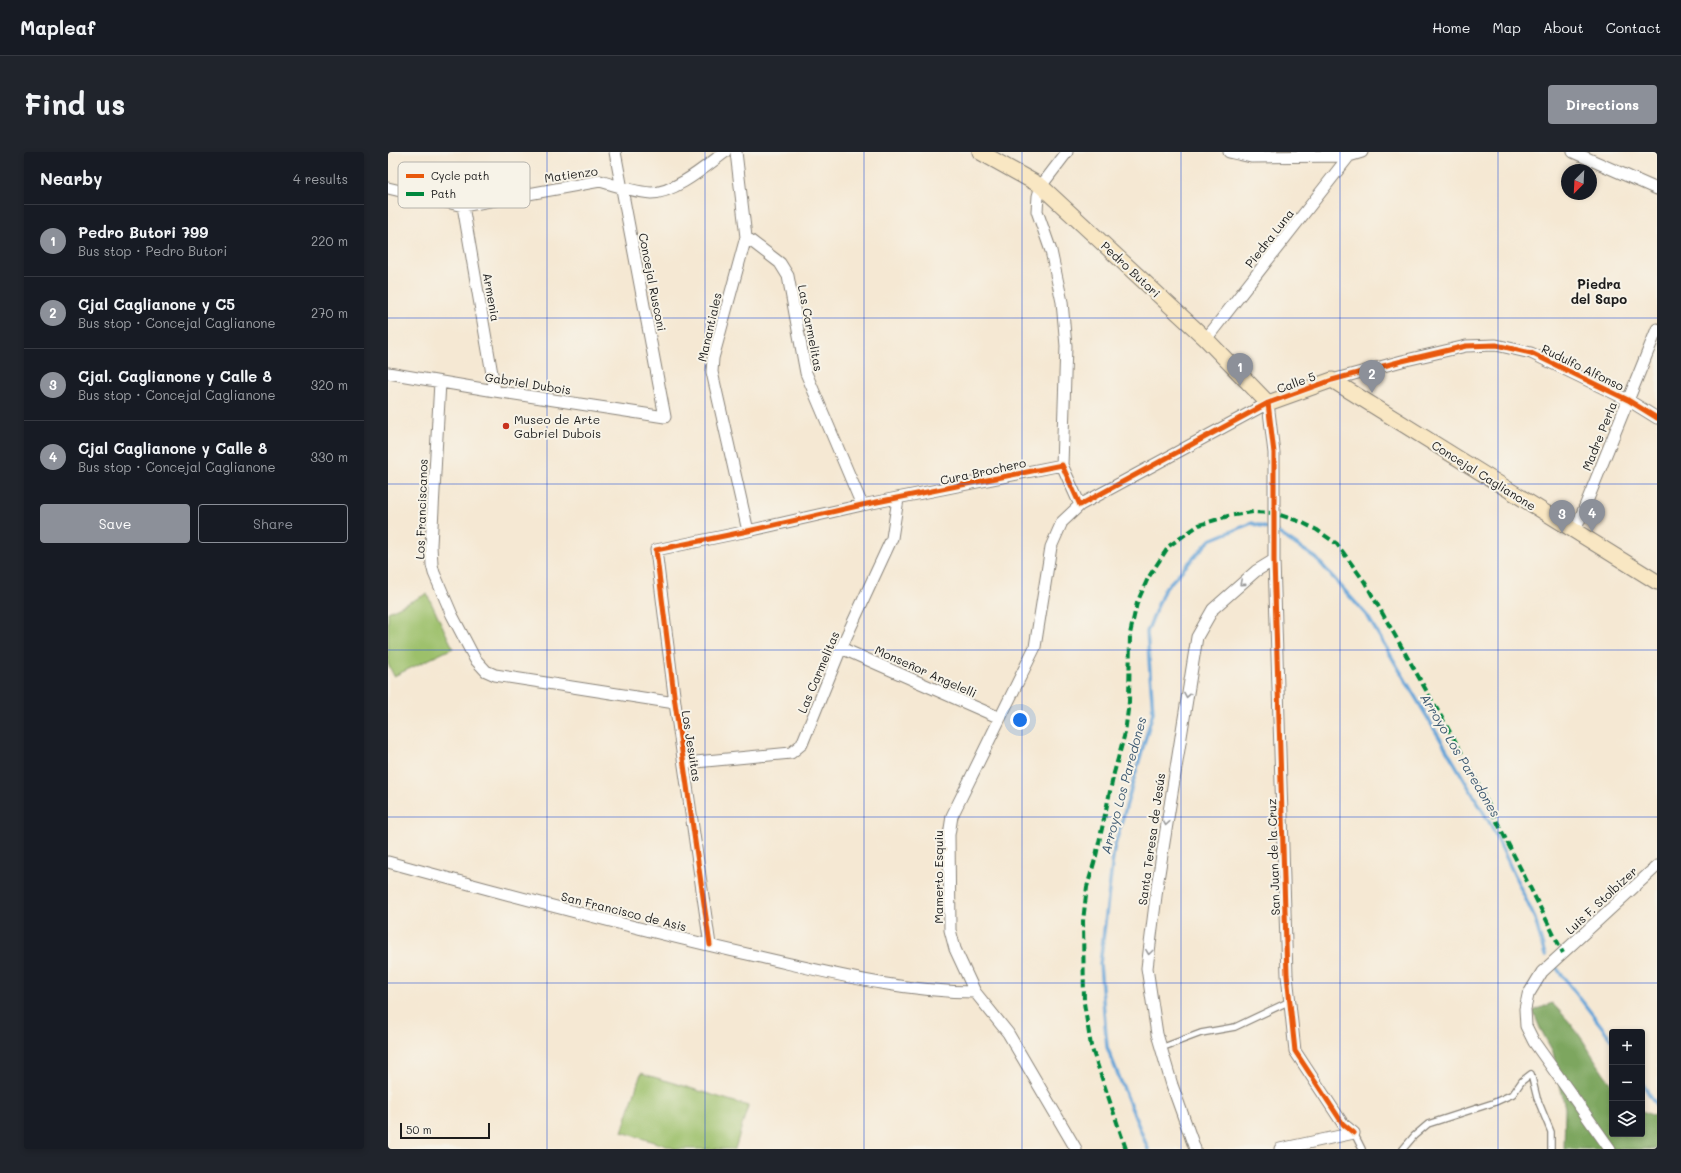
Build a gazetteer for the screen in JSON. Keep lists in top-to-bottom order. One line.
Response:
{"streets":{"street":["Matienzo","Piedra Luna","Pedro Butori","Concejal Rusconi","Armenia","Manantiales","Las Carmelitas","Rudulfo Alfonso","Calle 5","Gabriel Dubois","Madre Perla","Cura Brochero","Concejal Caglianone","Los Franciscanos","Monseñor Angelelli","Los Jesuitas","Santa Teresa de Jesús","San Juan de la Cruz","Mamerto Esquiu","Luis F. Stolbizer","San Francisco de Asis"]},"crossings":[["Matienzo","Concejal Rusconi"],["Piedra Luna","Pedro Butori"],["Pedro Butori","Calle 5"],["Pedro Butori","San Juan de la Cruz"],["Concejal Rusconi","Gabriel Dubois"],["Armenia","Gabriel Dubois"],["Manantiales","Las Carmelitas"],["Manantiales","Cura Brochero"],["Las Carmelitas","Cura Brochero"],["Las Carmelitas","Monseñor Angelelli"],["Las Carmelitas","Los Jesuitas"],["Rudulfo Alfonso","Calle 5"],["Rudulfo Alfonso","Madre Perla"],["Rudulfo Alfonso","Concejal Caglianone"],["Calle 5","Concejal Caglianone"],["Calle 5","San Juan de la Cruz"],["Gabriel Dubois","Los Franciscanos"],["Madre Perla","Concejal Caglianone"],["Cura Brochero","Los Jesuitas"],["Los Franciscanos","Los Jesuitas"],["Monseñor Angelelli","Mamerto Esquiu"],["Los Jesuitas","San Francisco de Asis"],["Santa Teresa de Jesús","San Juan de la Cruz"],["Mamerto Esquiu","San Francisco de Asis"]],"one_way":["Santa Teresa de Jesús"],"districts":["Piedra del Sapo"],"water":["Arroyo Los Paredones"],"places":["Museo de Arte Gabriel Dubois"],"legend":["Cycle path","Path"],"scale_bar":"50 m","north":"bottom left","page":{"header":"Mapleaf","nav":["Home","Map","About","Contact"],"buttons":["Directions",["Save","Share"]],"title":"Find us","heading":["Nearby","4 results"],"list":[{"mark":"1","name":"Pedro Butori 799","note":"Bus stop · Pedro Butori","value":"220 m"},{"mark":"2","name":"Cjal Caglianone y C5","note":"Bus stop · Concejal Caglianone","value":"270 m"},{"mark":"3","name":"Cjal. Caglianone y Calle 8","note":"Bus stop · Concejal Caglianone","value":"320 m"},{"mark":"4","name":"Cjal Caglianone y Calle 8","note":"Bus stop · Concejal Caglianone","value":"330 m"}],"pins":["1","2","4","3"],"map_buttons":["+","−"],"scale":"50 m"}}
